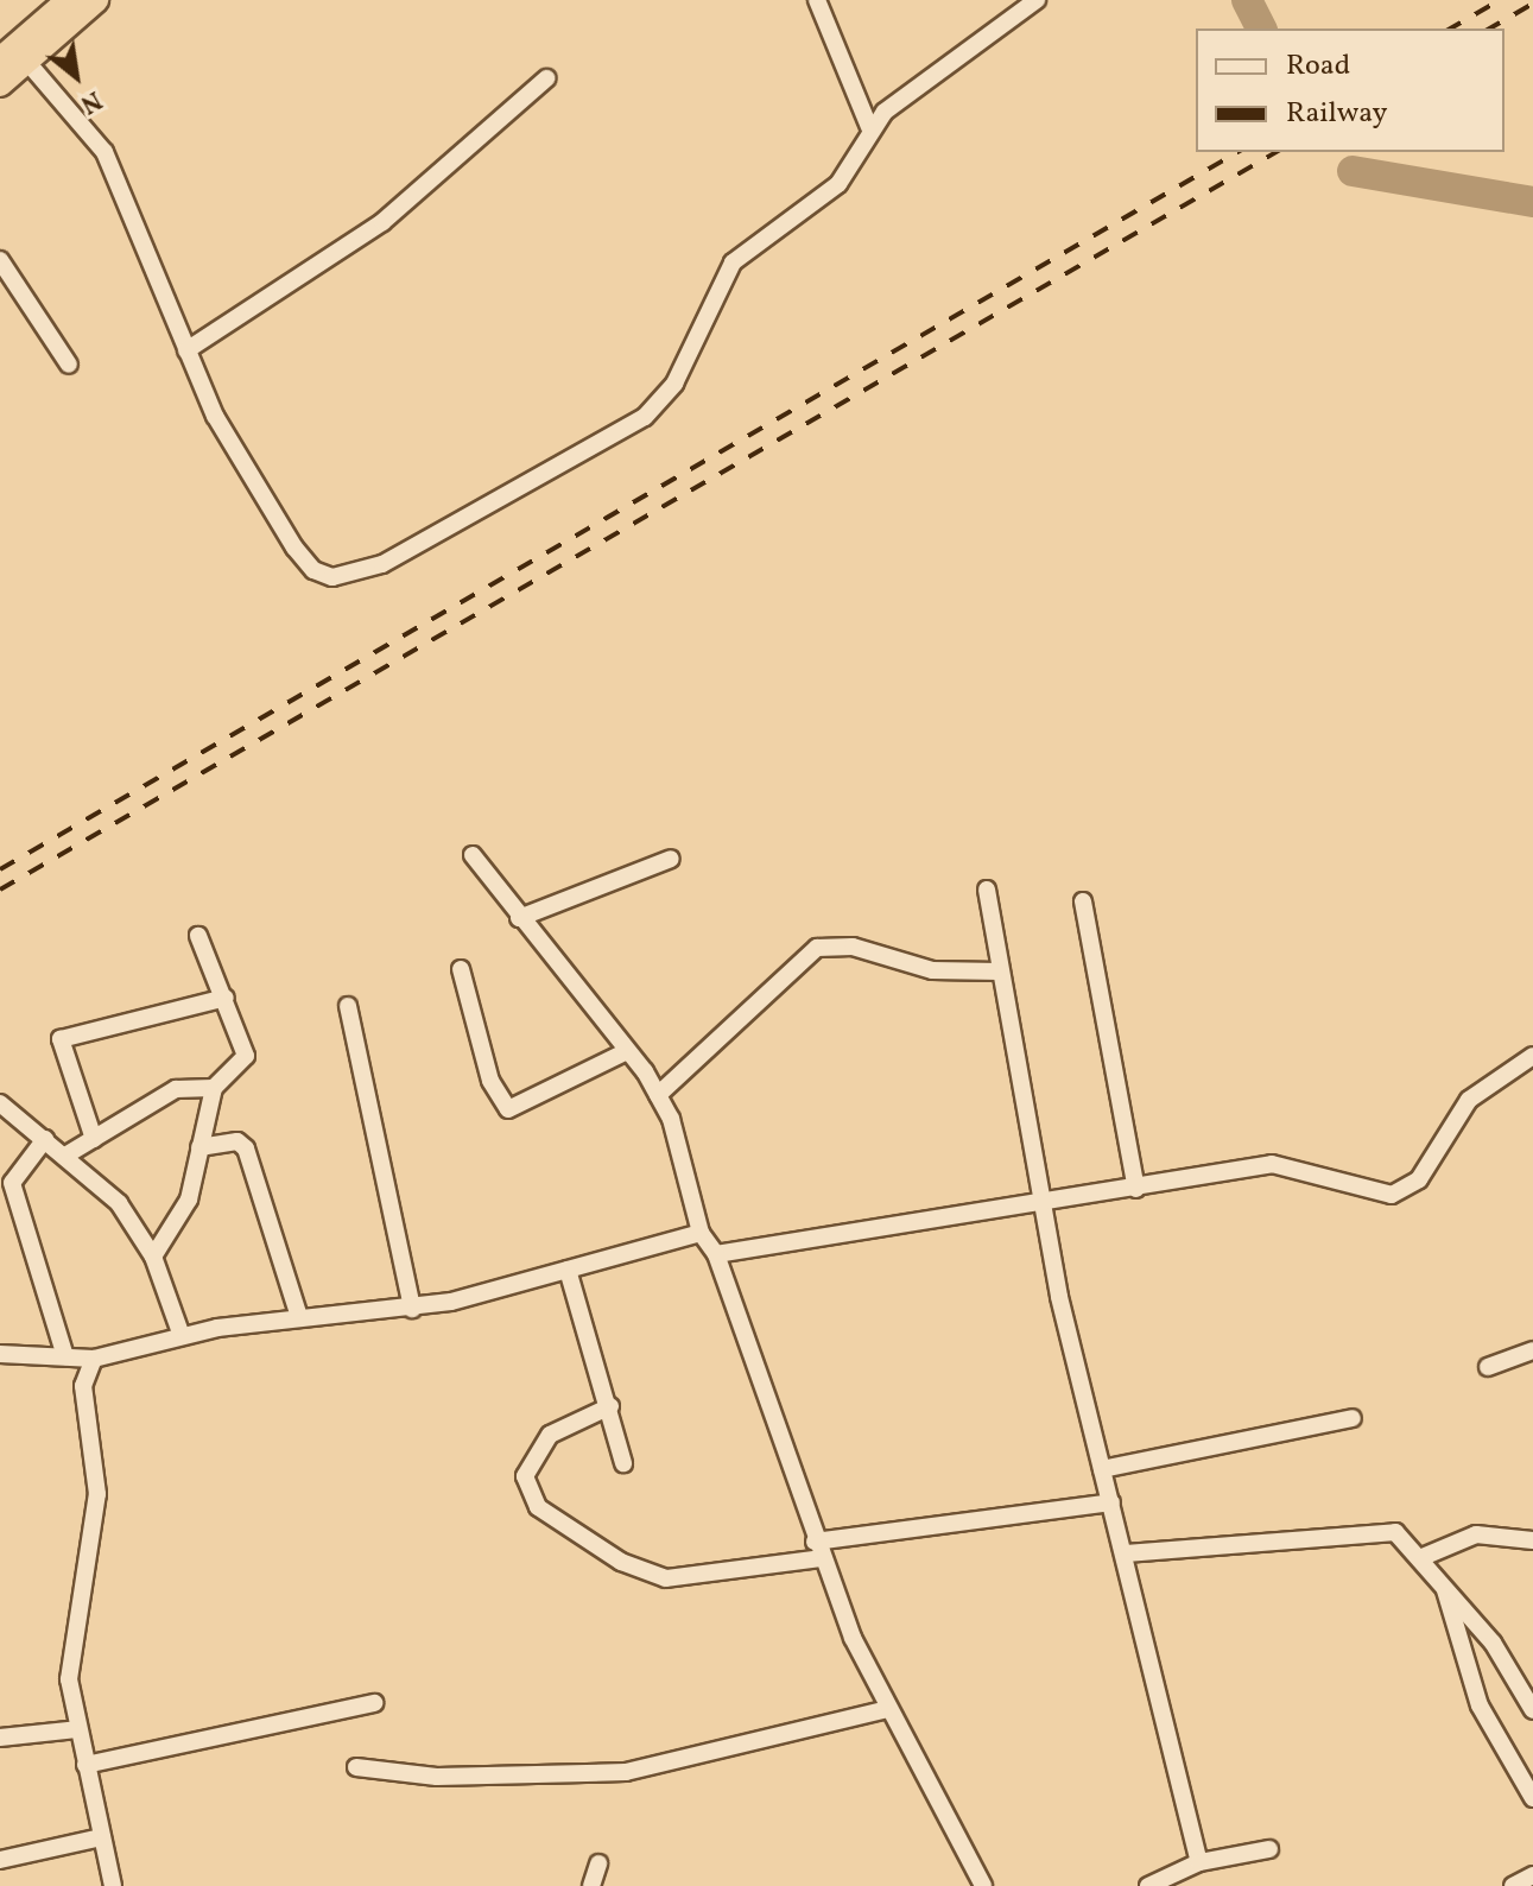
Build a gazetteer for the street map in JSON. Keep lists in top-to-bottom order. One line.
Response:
{"legend":["Road","Railway"],"north":"bottom right"}
